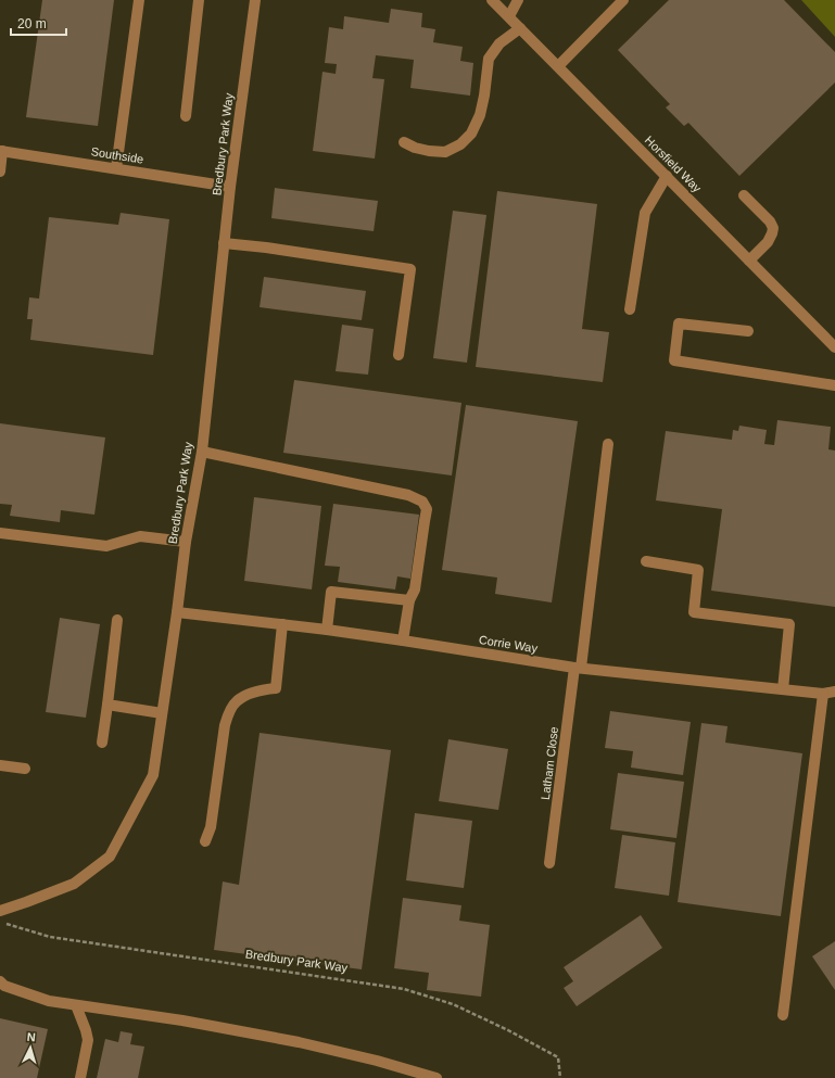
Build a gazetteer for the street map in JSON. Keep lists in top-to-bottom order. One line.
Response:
{"streets":{"street":["Bredbury Park Way","Southside","Horsfield Way","Corrie Way","Latham Close"]},"crossings":[["Bredbury Park Way","Southside"],["Bredbury Park Way","Corrie Way"],["Corrie Way","Latham Close"]],"scale_bar":"20 m","north":"top"}
